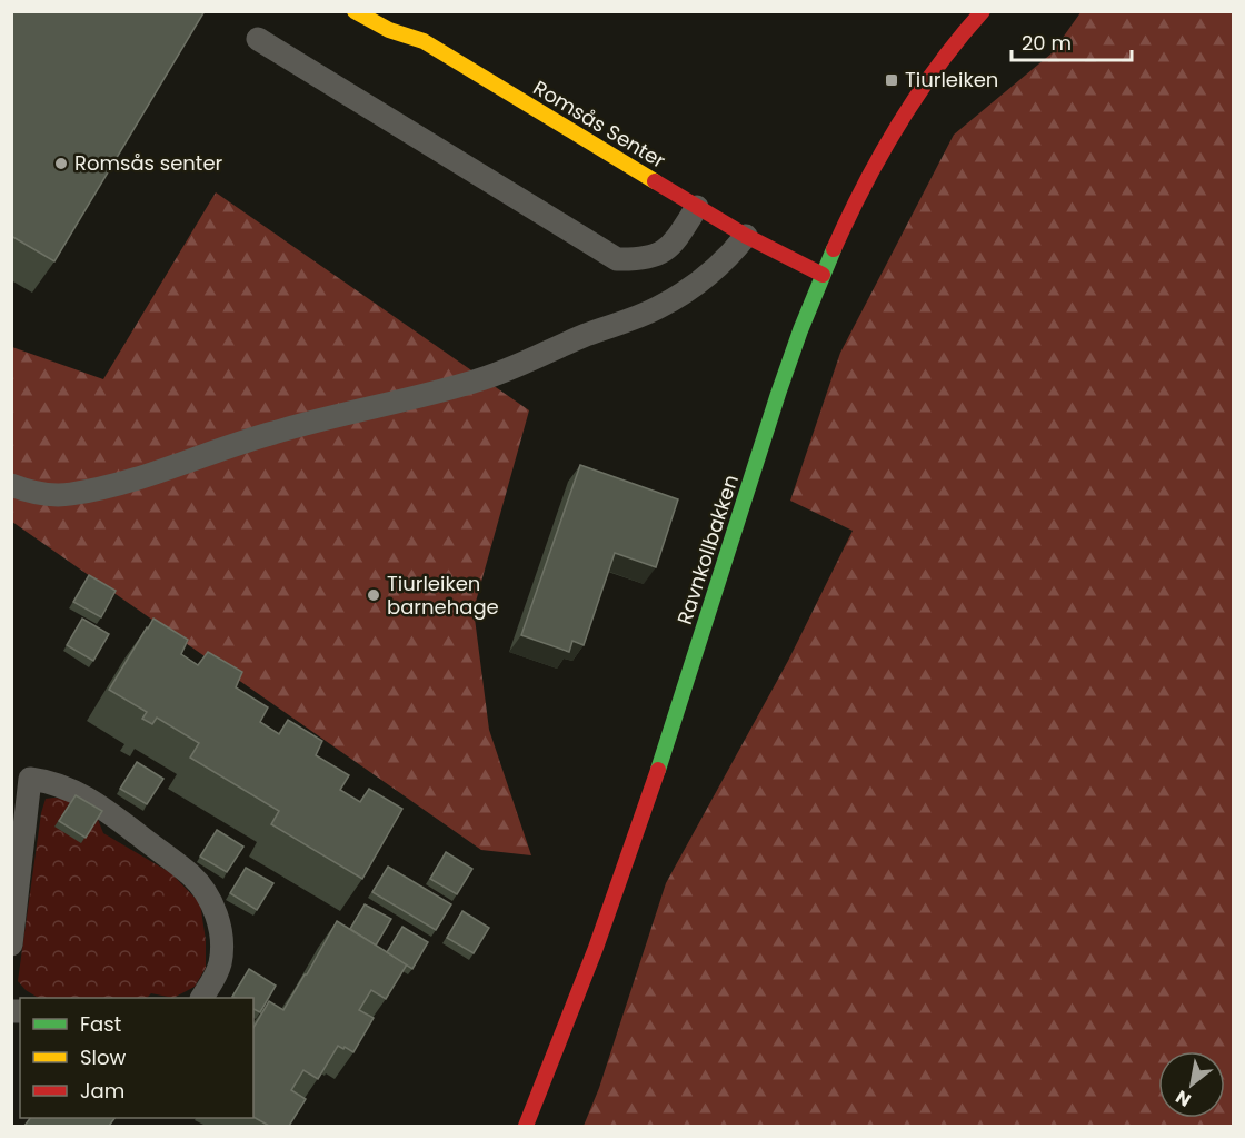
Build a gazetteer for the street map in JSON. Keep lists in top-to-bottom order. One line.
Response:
{"streets":{"street":["Romsås Senter","Ravnkollbakken"]},"crossings":[["Romsås Senter","Ravnkollbakken"]],"places":{"transit":["Tiurleiken"],"other":["Romsås senter","Tiurleiken barnehage"]},"legend":["Fast","Slow","Jam"],"scale_bar":"20 m","north":"bottom left"}
